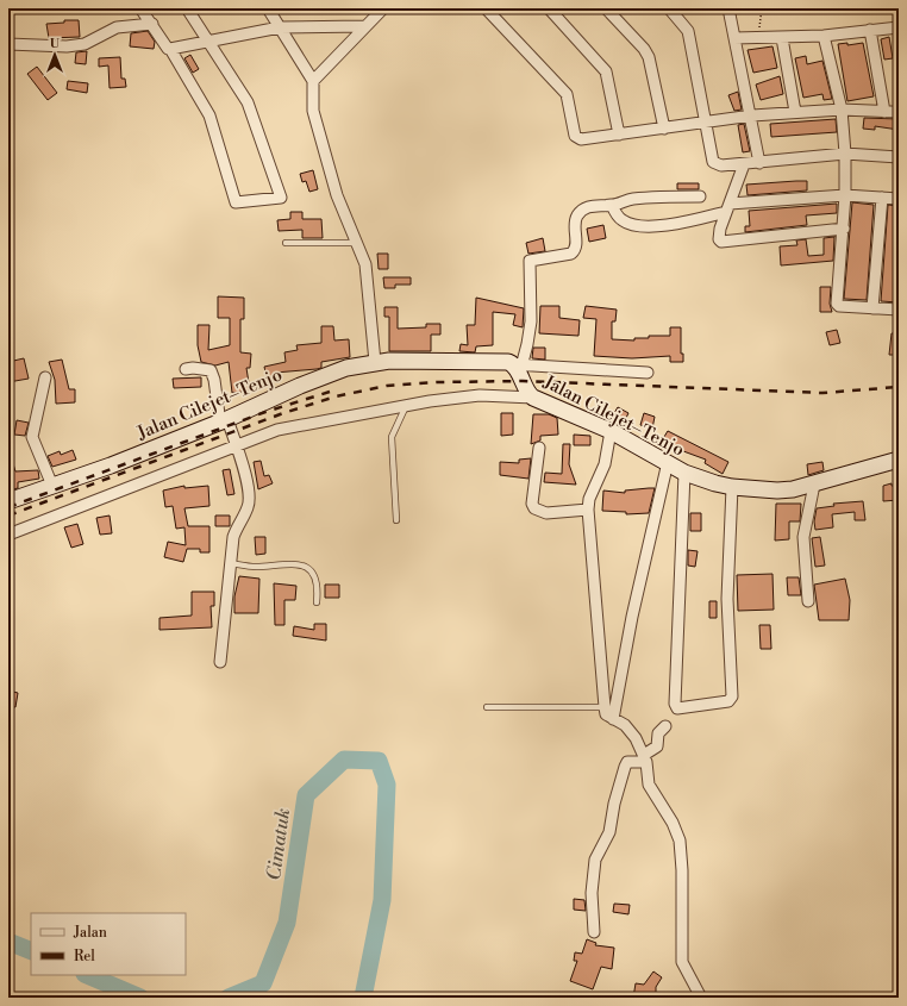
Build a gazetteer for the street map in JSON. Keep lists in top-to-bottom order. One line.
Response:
{"streets":{"main road":["Jalan Cilejet–Tenjo"]},"water":["Cimatuk"],"legend":["Jalan","Rel"],"north":"top"}
